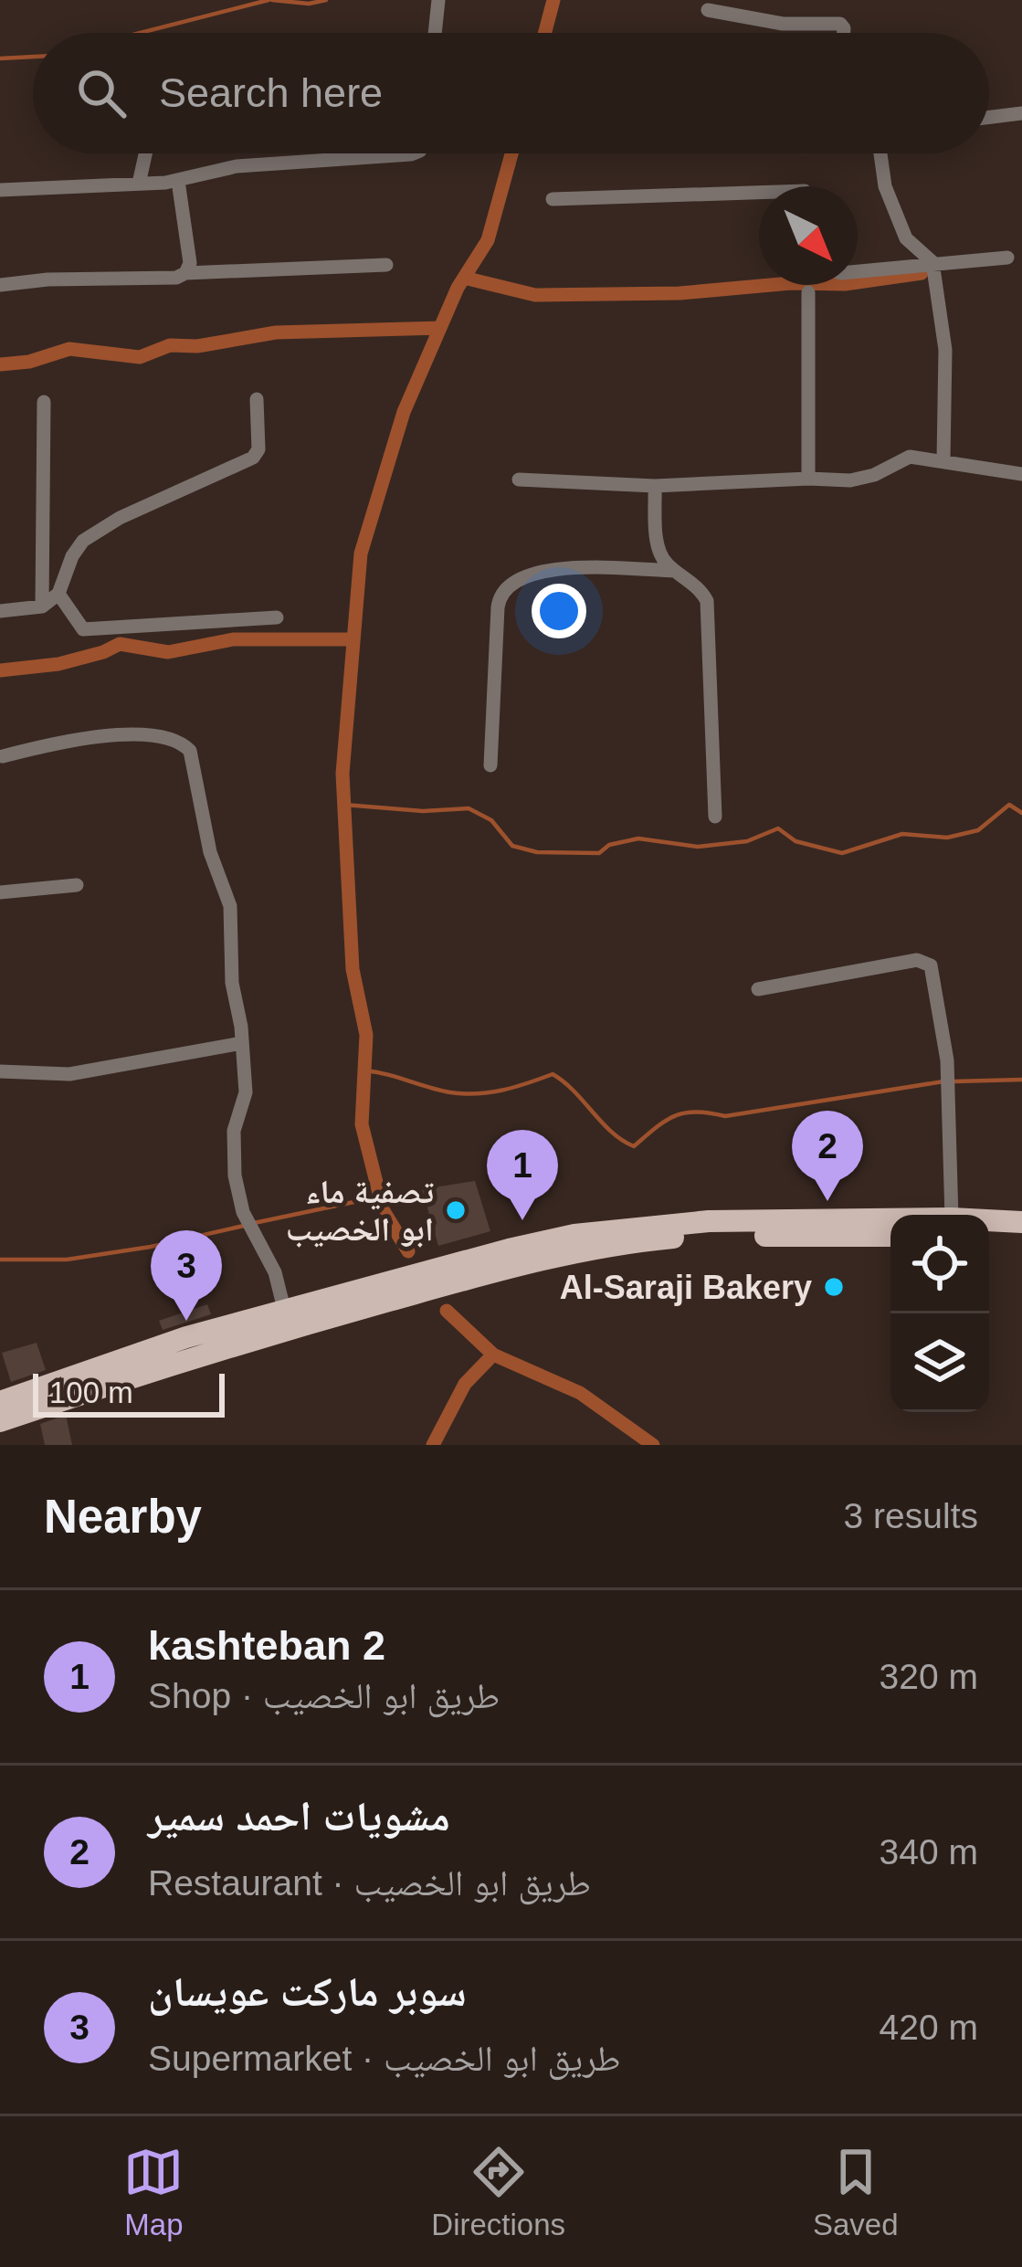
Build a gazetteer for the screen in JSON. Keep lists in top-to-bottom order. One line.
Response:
{"places":["تصفية ماء ابو الخصيب","Al-Saraji Bakery"],"scale_bar":"100 m","north":"bottom right","page":{"search":"Search here","pins":["2","1","3"],"scale":"100 m","heading":["Nearby","3 results"],"list":[{"mark":"1","name":"kashteban 2","note":"Shop · طريق ابو الخصيب","value":"320 m"},{"mark":"2","name":"مشويات احمد سمير","note":"Restaurant · طريق ابو الخصيب","value":"340 m"},{"mark":"3","name":"سوبر ماركت عويسان","note":"Supermarket · طريق ابو الخصيب","value":"420 m"}],"nav":["Map","Directions","Saved"]}}
